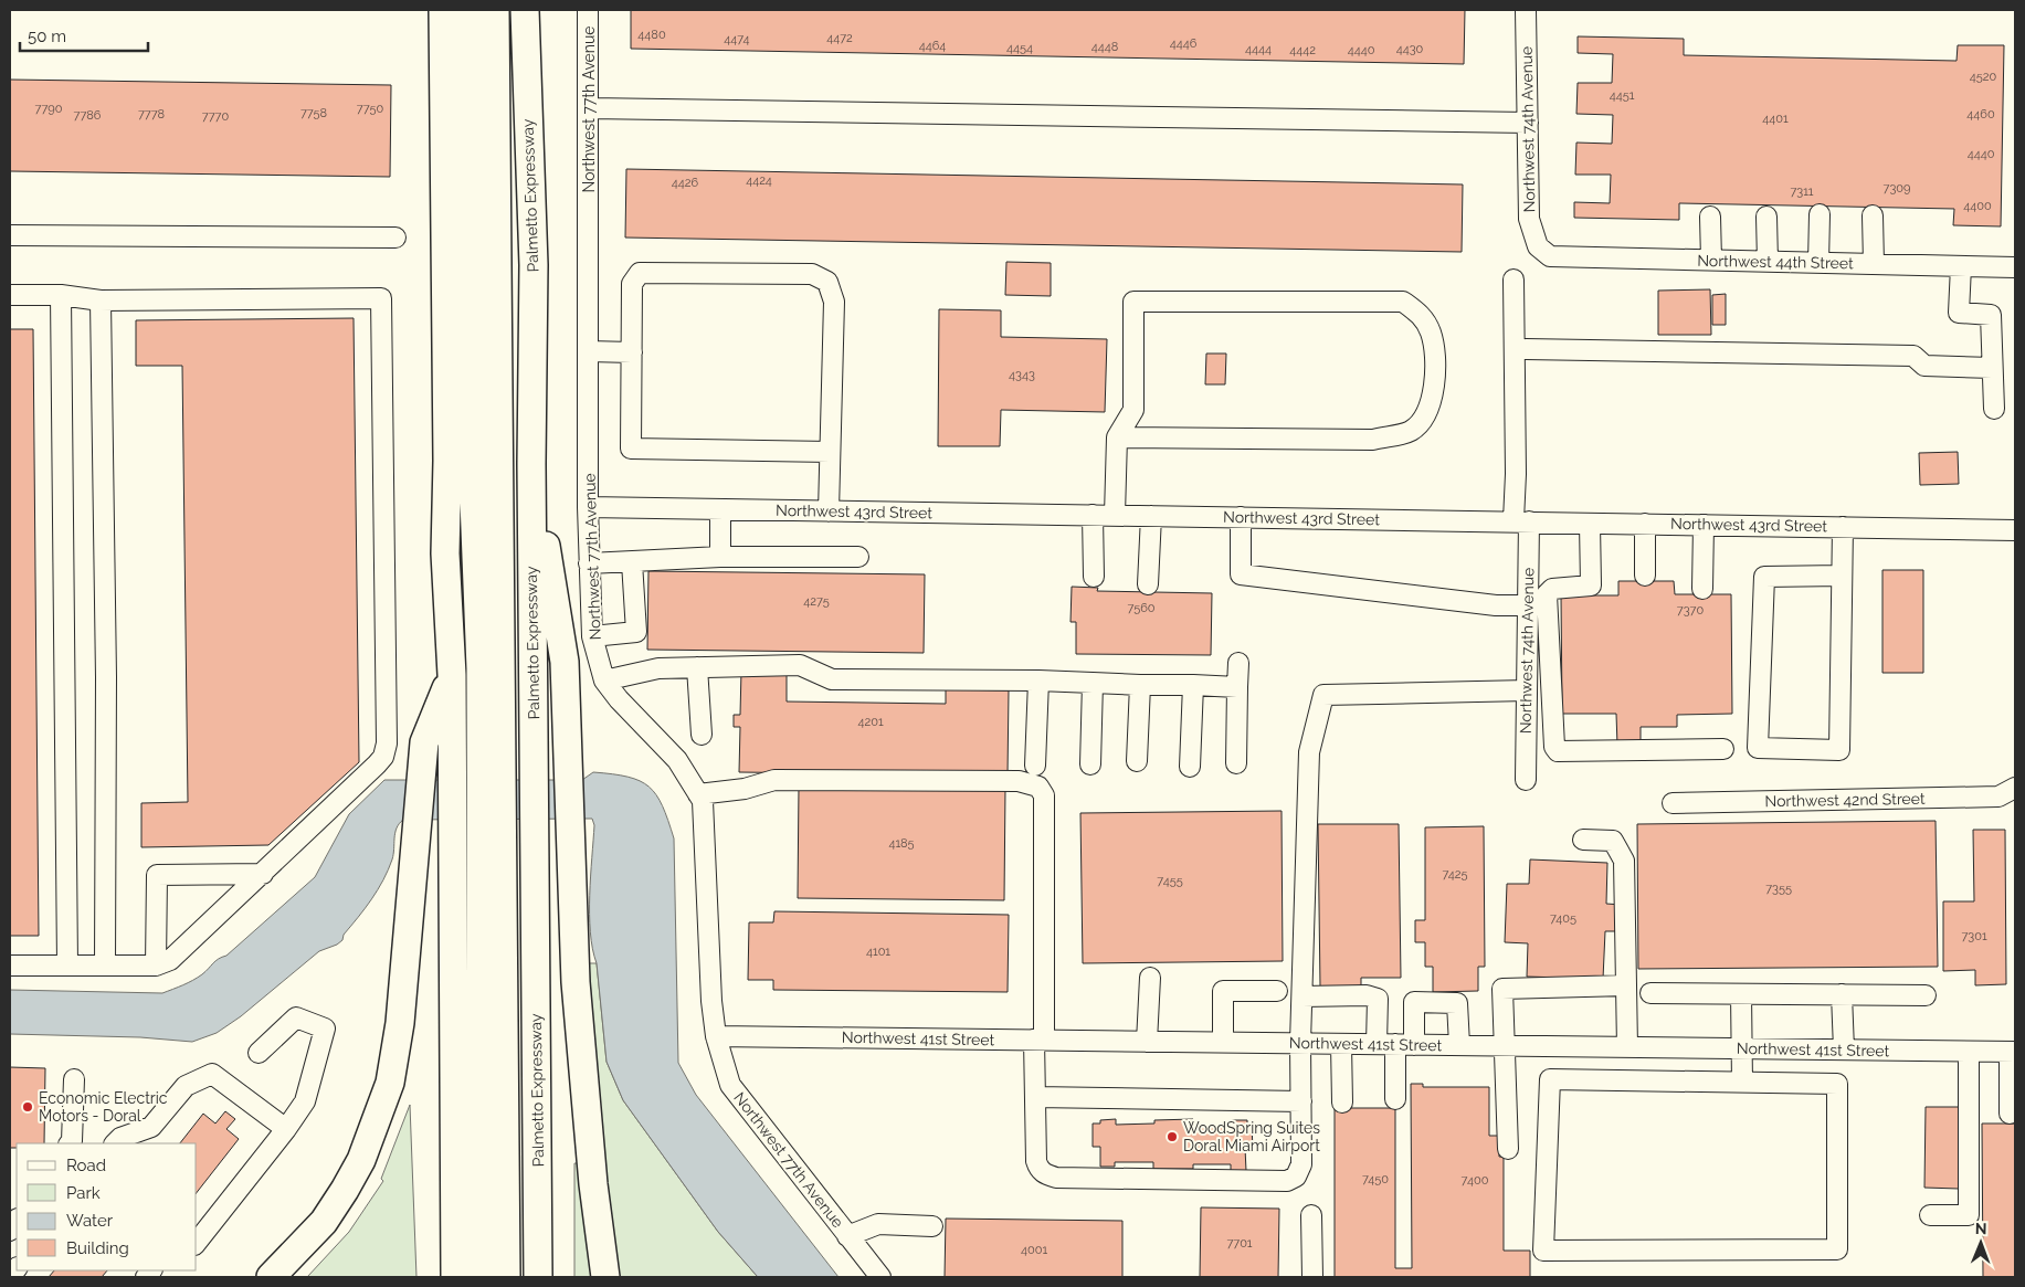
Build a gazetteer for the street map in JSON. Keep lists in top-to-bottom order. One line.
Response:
{"streets":{"highway":["Palmetto Expressway"],"street":["Northwest 77th Avenue","Northwest 74th Avenue","Northwest 44th Street","Northwest 43rd Street","Northwest 42nd Street","Northwest 41st Street"]},"crossings":[["Northwest 77th Avenue","Northwest 43rd Street"],["Northwest 77th Avenue","Northwest 41st Street"],["Northwest 74th Avenue","Northwest 44th Street"],["Northwest 74th Avenue","Northwest 43rd Street"]],"places":["Economic Electric Motors - Doral","WoodSpring Suites Doral Miami Airport"],"house_numbers":["4480","4472","4474","4446","4464","4448","4454","4444","4430","4442","4440","4520","4451","7790","7750","7758","7778","4460","7786","7770","4401","4440","4424","4426","7309","7311","4400","4343","4275","7560","7370","4201","4185","7425","7455","7355","7405","7301","4101","7450","7400","7701","4001"],"legend":["Road","Park","Water","Building"],"scale_bar":"50 m","north":"top"}
